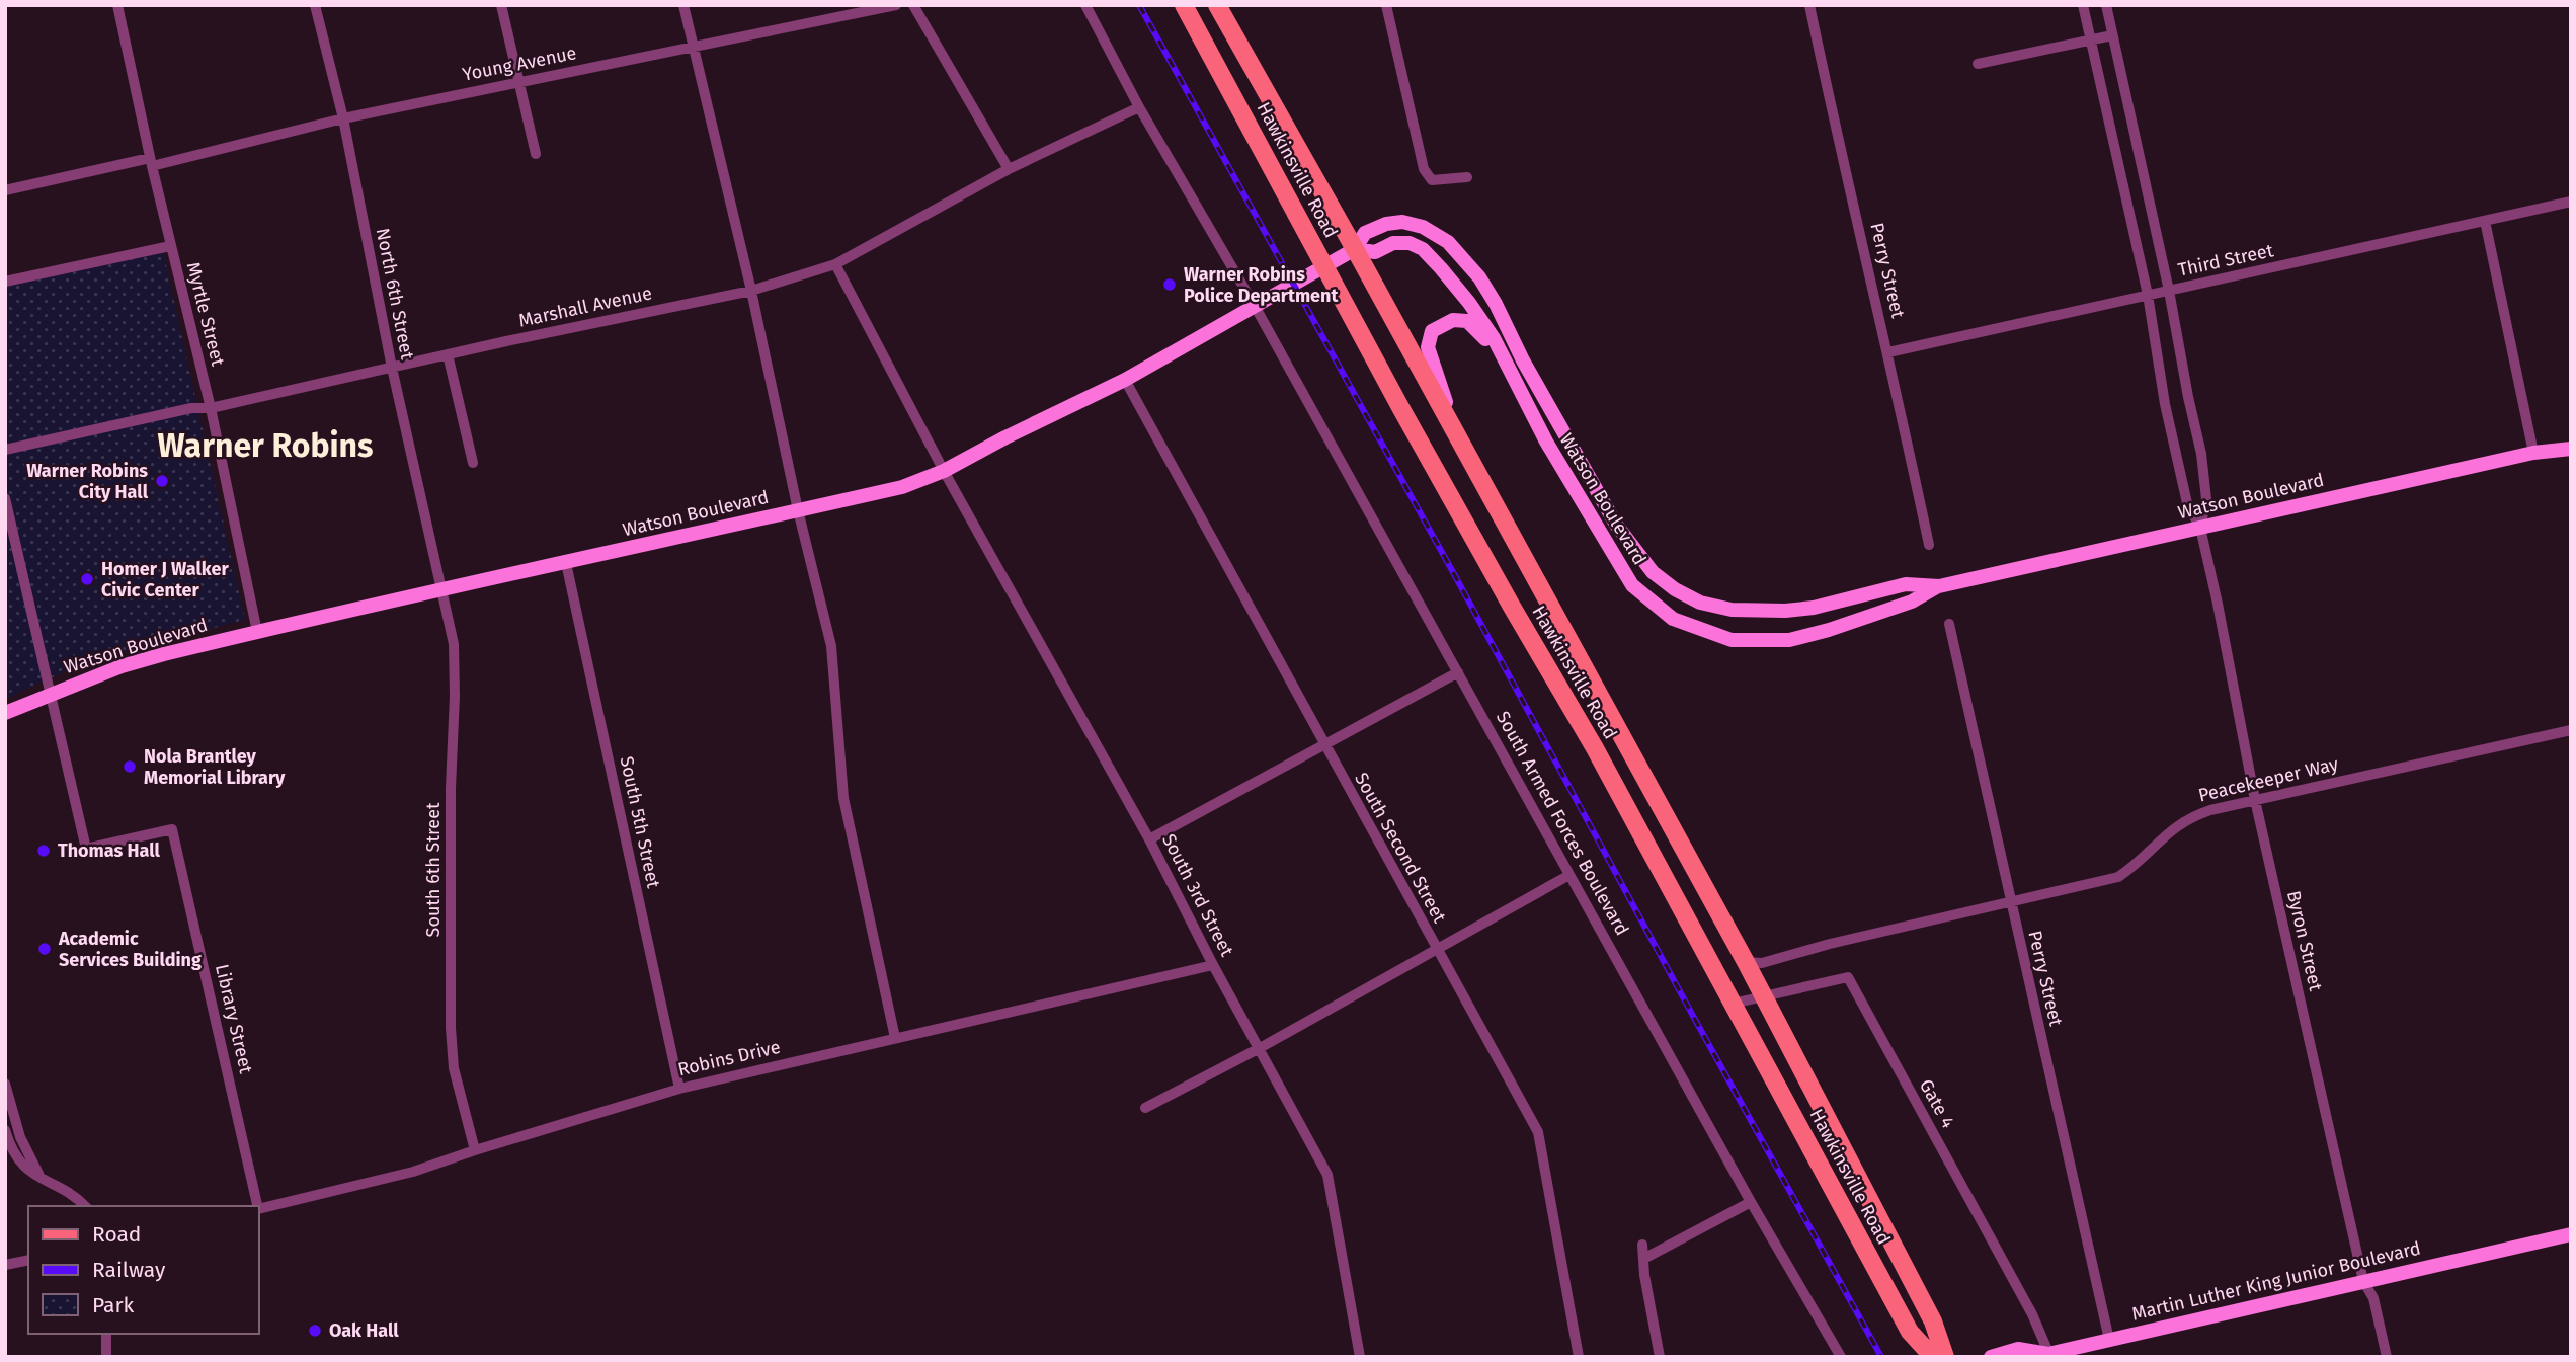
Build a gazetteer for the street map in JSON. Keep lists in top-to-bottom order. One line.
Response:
{"streets":{"main road":["Hawkinsville Road"],"street":["Young Avenue","Third Street","Perry Street","North 6th Street","Marshall Avenue","Myrtle Street","Watson Boulevard","Peacekeeper Way","South 5th Street","South Armed Forces Boulevard","South Second Street","South 6th Street","South 3rd Street","Byron Street","Library Street","Robins Drive","Gate 4","Martin Luther King Junior Boulevard"]},"crossings":[["Young Avenue","North 6th Street"],["Young Avenue","Myrtle Street"],["Hawkinsville Road","Watson Boulevard"],["Hawkinsville Road","Peacekeeper Way"],["Hawkinsville Road","Gate 4"],["Third Street","Perry Street"],["Third Street","Byron Street"],["Perry Street","Peacekeeper Way"],["Perry Street","Martin Luther King Junior Boulevard"],["North 6th Street","Marshall Avenue"],["North 6th Street","Watson Boulevard"],["North 6th Street","South 6th Street"],["Marshall Avenue","Myrtle Street"],["Marshall Avenue","South Armed Forces Boulevard"],["Marshall Avenue","South 3rd Street"],["Myrtle Street","Watson Boulevard"],["Watson Boulevard","South 5th Street"],["Watson Boulevard","South Armed Forces Boulevard"],["Watson Boulevard","South Second Street"],["Watson Boulevard","South 6th Street"],["Watson Boulevard","South 3rd Street"],["Watson Boulevard","Byron Street"],["Watson Boulevard","Library Street"],["Peacekeeper Way","Byron Street"],["South 5th Street","Robins Drive"],["South 6th Street","Robins Drive"],["South 3rd Street","Robins Drive"],["Byron Street","Martin Luther King Junior Boulevard"],["Gate 4","Martin Luther King Junior Boulevard"]],"districts":["Warner Robins"],"places":["Warner Robins Police Department","Warner Robins City Hall","Homer J Walker Civic Center","Nola Brantley Memorial Library","Thomas Hall","Academic Services Building","Oak Hall"],"legend":["Road","Railway","Park"]}
